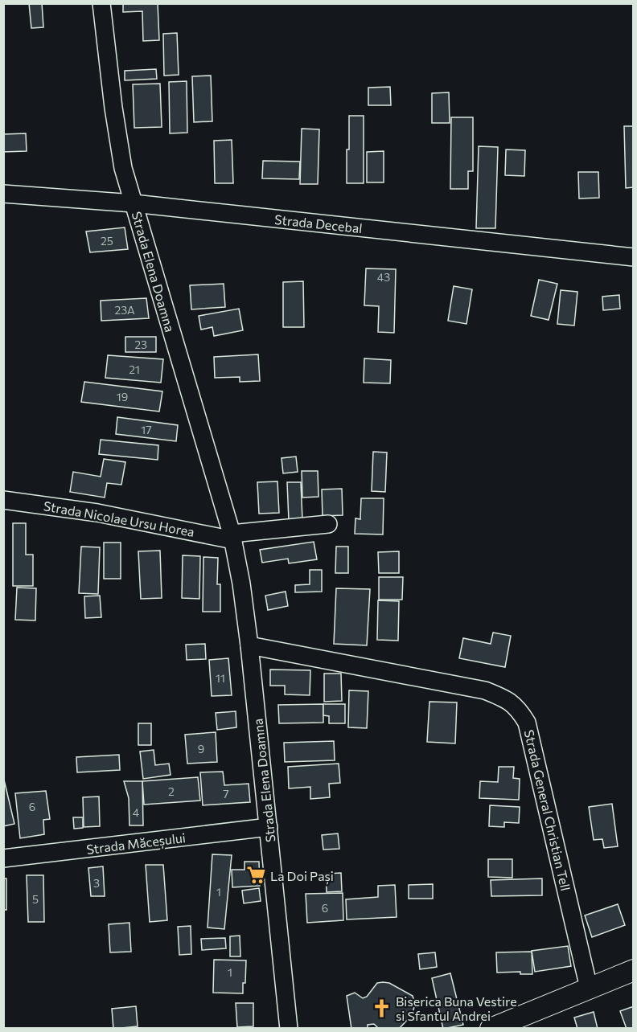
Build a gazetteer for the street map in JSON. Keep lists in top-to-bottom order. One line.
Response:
{"streets":{"street":["Strada Decebal","Strada Elena Doamna","Strada Nicolae Ursu Horea","Strada General Christian Tell","Strada Măceșului"]},"crossings":[["Strada Decebal","Strada Elena Doamna"],["Strada Elena Doamna","Strada Nicolae Ursu Horea"],["Strada Elena Doamna","Strada General Christian Tell"],["Strada Elena Doamna","Strada Măceșului"]],"places":{"supermarket":["La Doi Pași"],"church":["Biserica Buna Vestire si Sfantul Andrei"]},"house_numbers":["25","43","23A","23","21","19","17","11","9","2","7","6","4","3","1","5","6","1"]}
